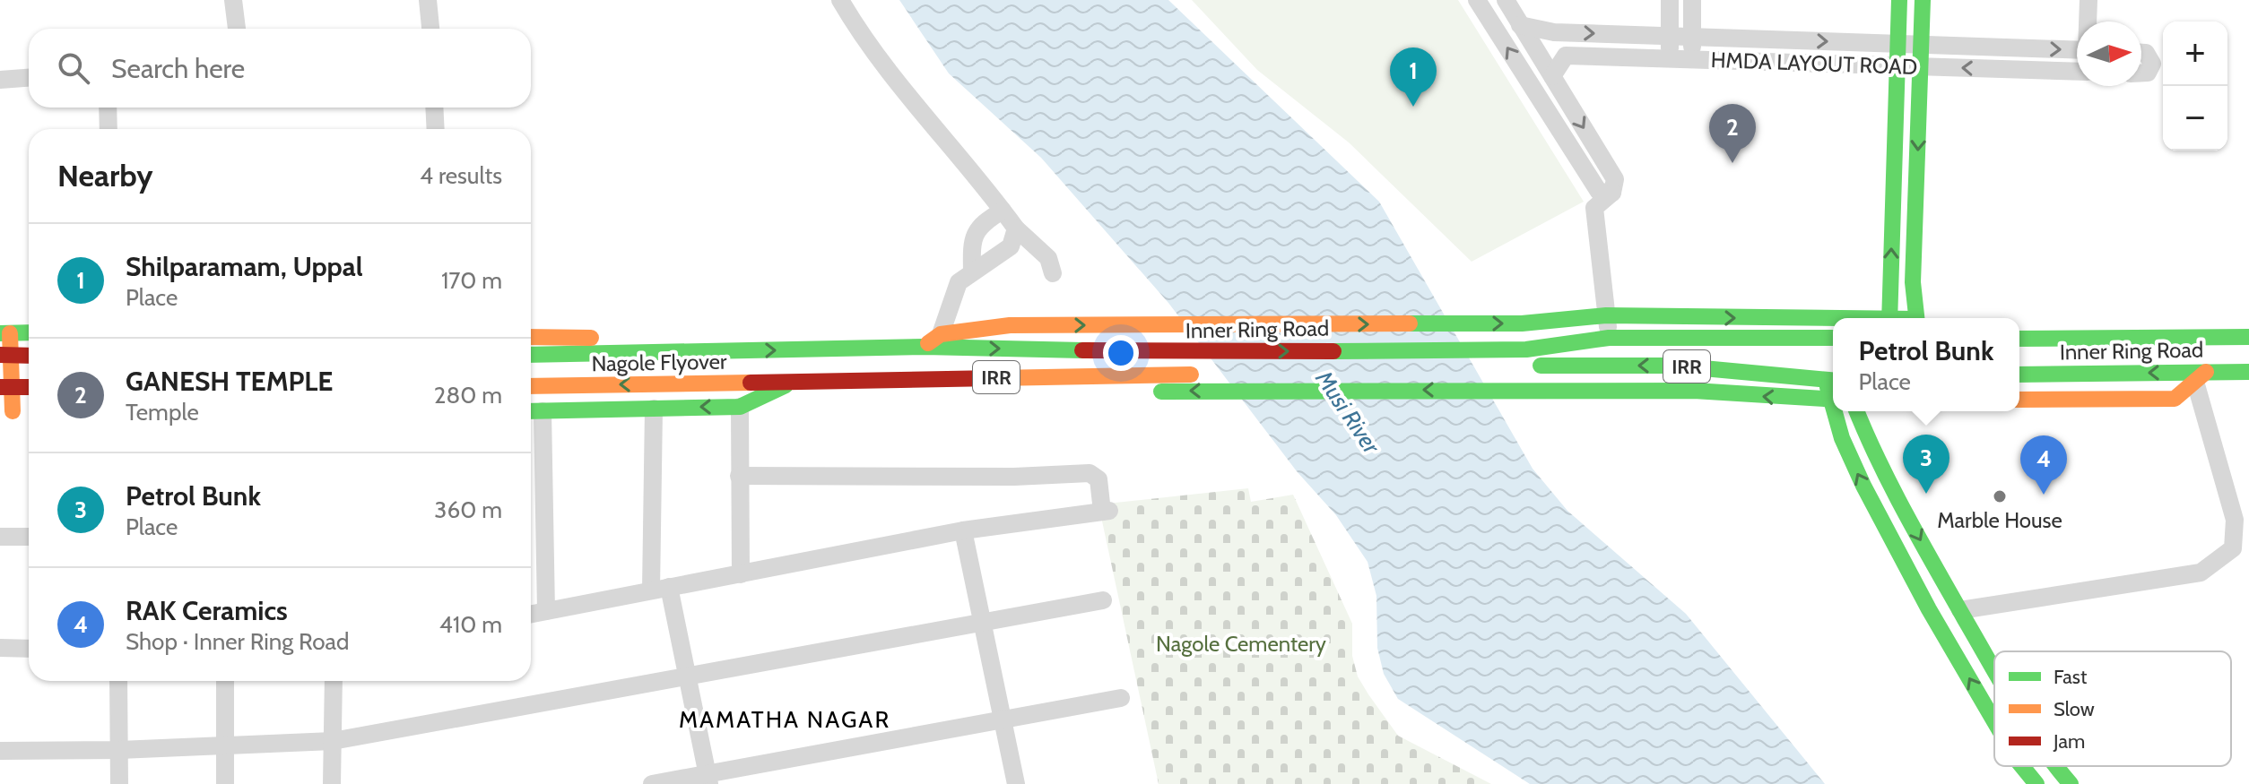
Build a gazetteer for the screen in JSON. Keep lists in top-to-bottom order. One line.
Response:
{"streets":{"main road":["Inner Ring Road","Nagole Flyover","IRR"],"street":["HMDA LAYOUT ROAD"]},"crossings":[["Inner Ring Road","Nagole Flyover"]],"districts":["MAMATHA NAGAR"],"water":["Musi River"],"parks":["Nagole Cementery"],"places":["Marble House"],"legend":["Fast","Slow","Jam"],"north":"right","page":{"map_buttons":["+","−"],"search":"Search here","pins":["1","2","3","4"],"heading":["Nearby","4 results"],"list":[{"mark":"1","name":"Shilparamam, Uppal","note":"Place","value":"170 m"},{"mark":"2","name":"GANESH TEMPLE","note":"Temple","value":"280 m"},{"mark":"3","name":"Petrol Bunk","note":"Place","value":"360 m"},{"mark":"4","name":"RAK Ceramics","note":"Shop · Inner Ring Road","value":"410 m"}],"popup":["Petrol Bunk","Place"]}}
